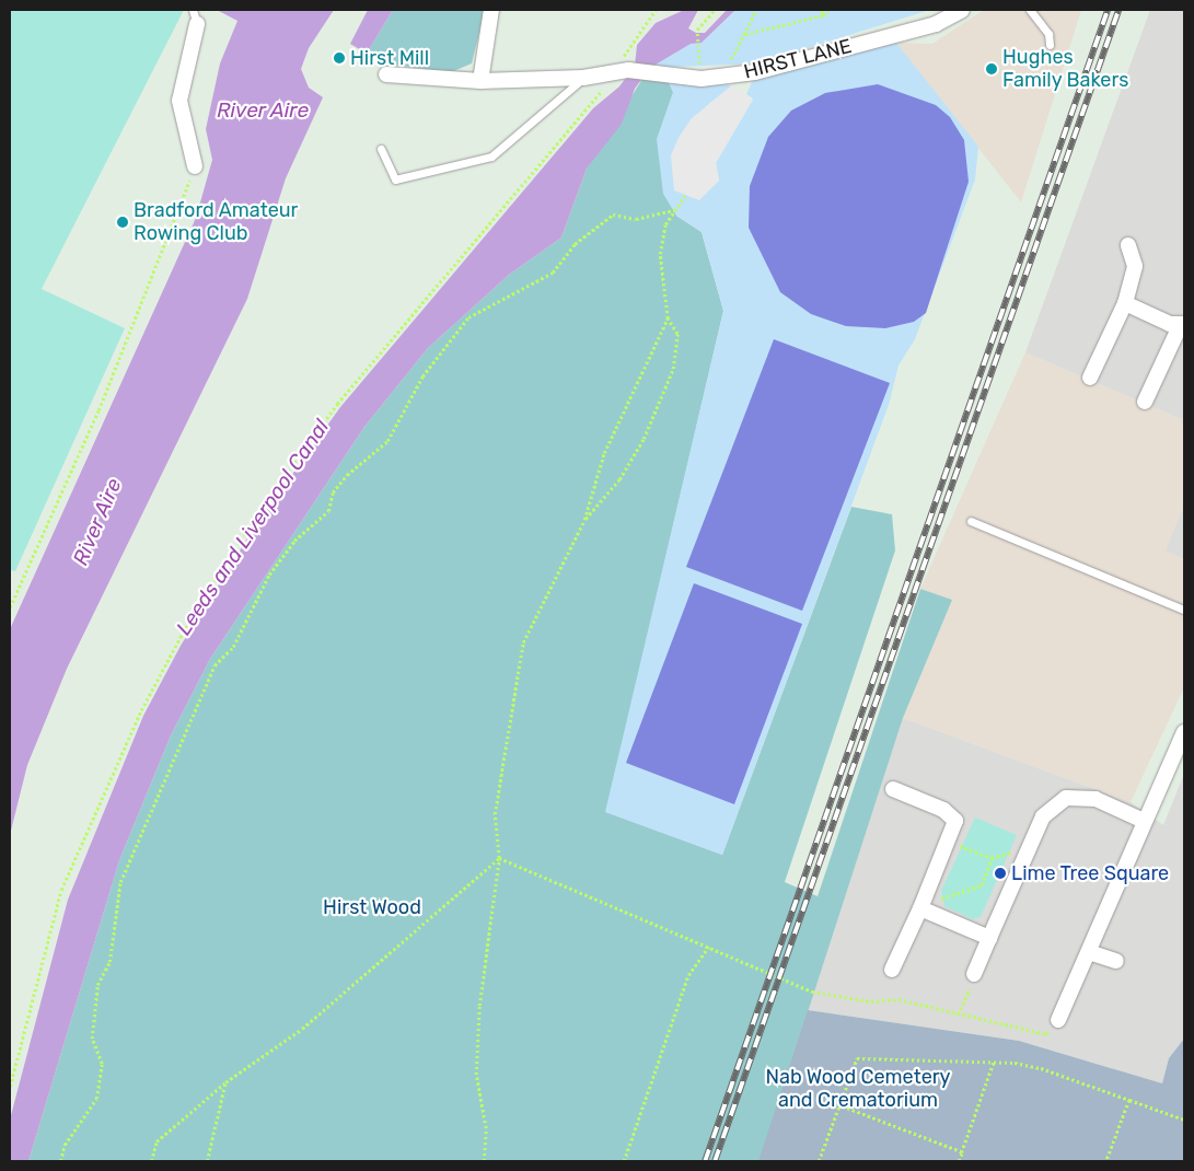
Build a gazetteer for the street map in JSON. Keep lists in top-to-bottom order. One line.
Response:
{"streets":{"street":["HIRST LANE"]},"water":["River Aire","Leeds and Liverpool Canal"],"parks":["Hirst Wood","Nab Wood Cemetery and Crematorium"],"places":["Hirst Mill","Hughes Family Bakers","Bradford Amateur Rowing Club","Lime Tree Square"]}
